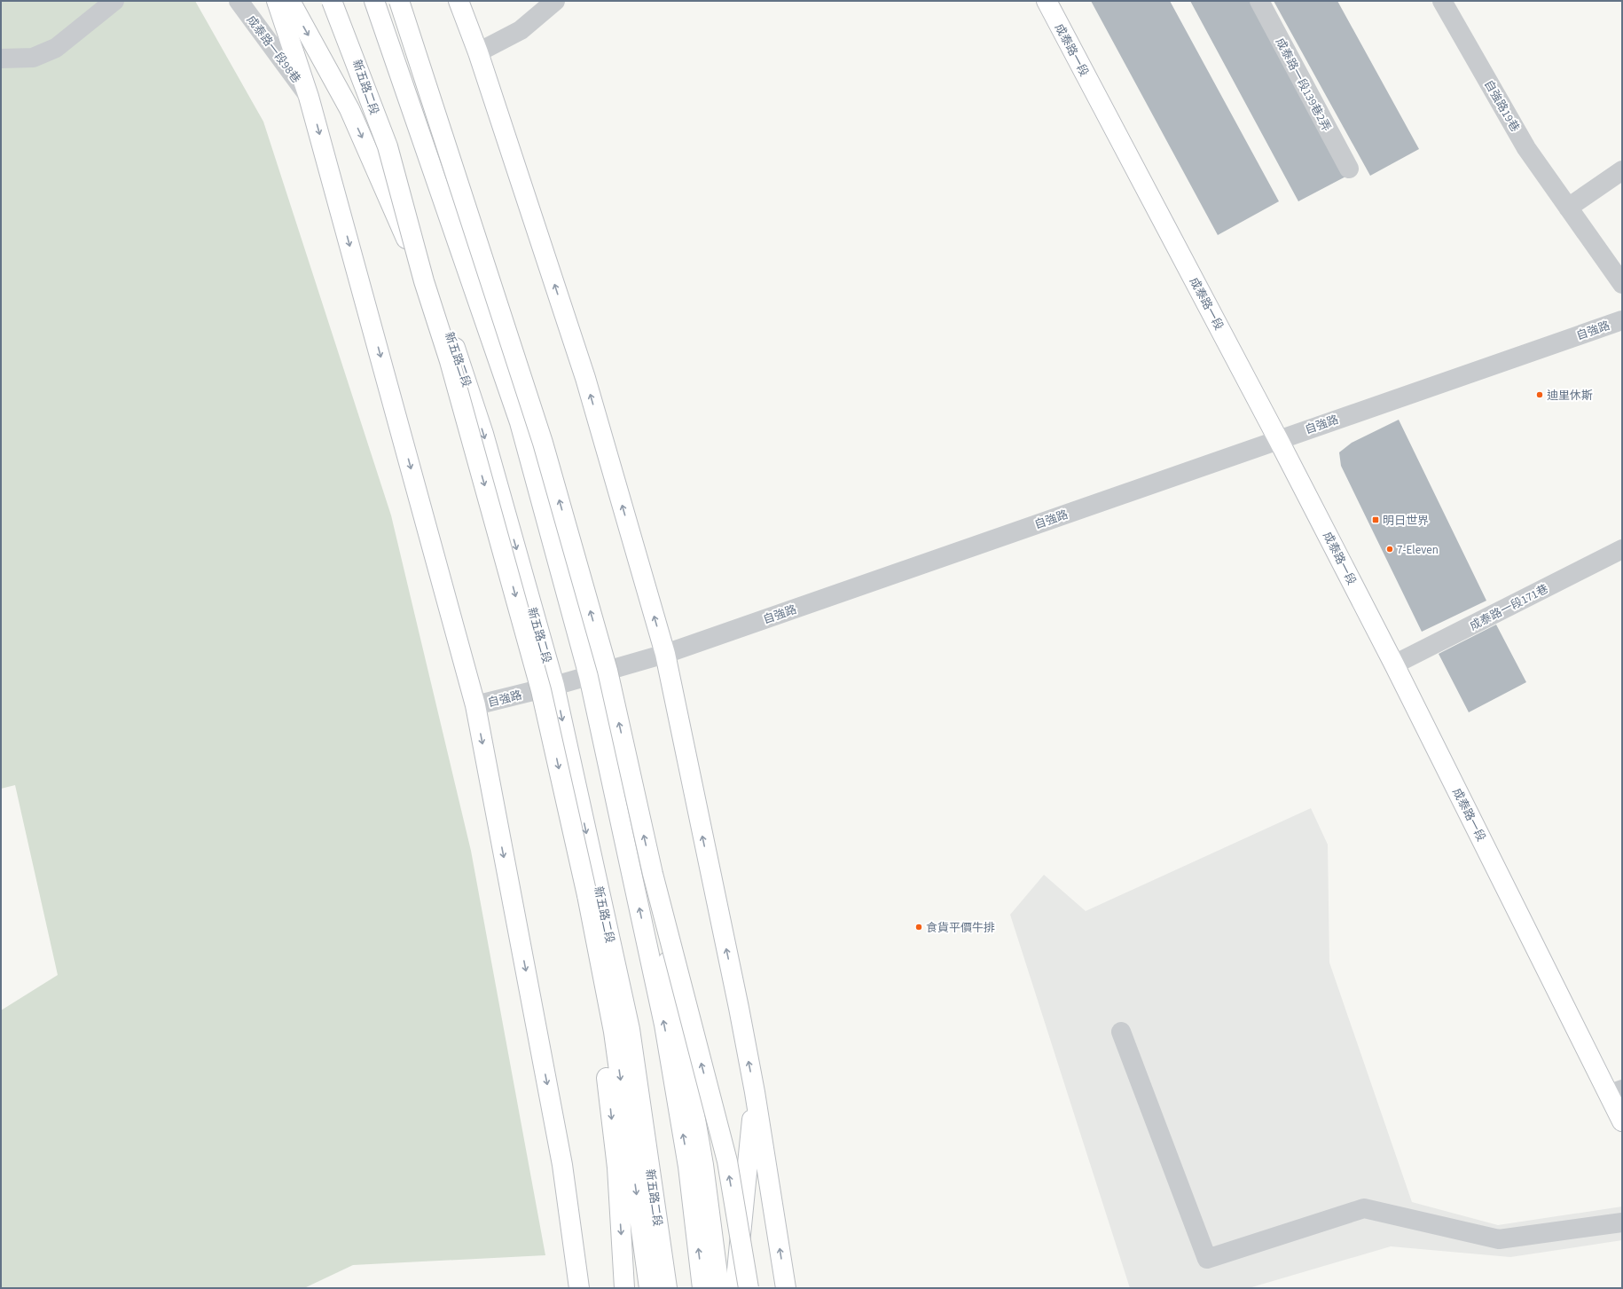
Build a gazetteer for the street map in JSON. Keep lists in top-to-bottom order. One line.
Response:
{"streets":{"main road":["成泰路一段","新五路二段"],"street":["成泰路一段98巷","成泰路一段139巷2弄","自強路19巷","自強路","成泰路一段171巷"]},"crossings":[["成泰路一段","自強路"],["成泰路一段","成泰路一段171巷"],["新五路二段","自強路"]],"places":{"other":["迪里休斯","7-Eleven","食貨平價牛排"],"transit":["明日世界"]}}
